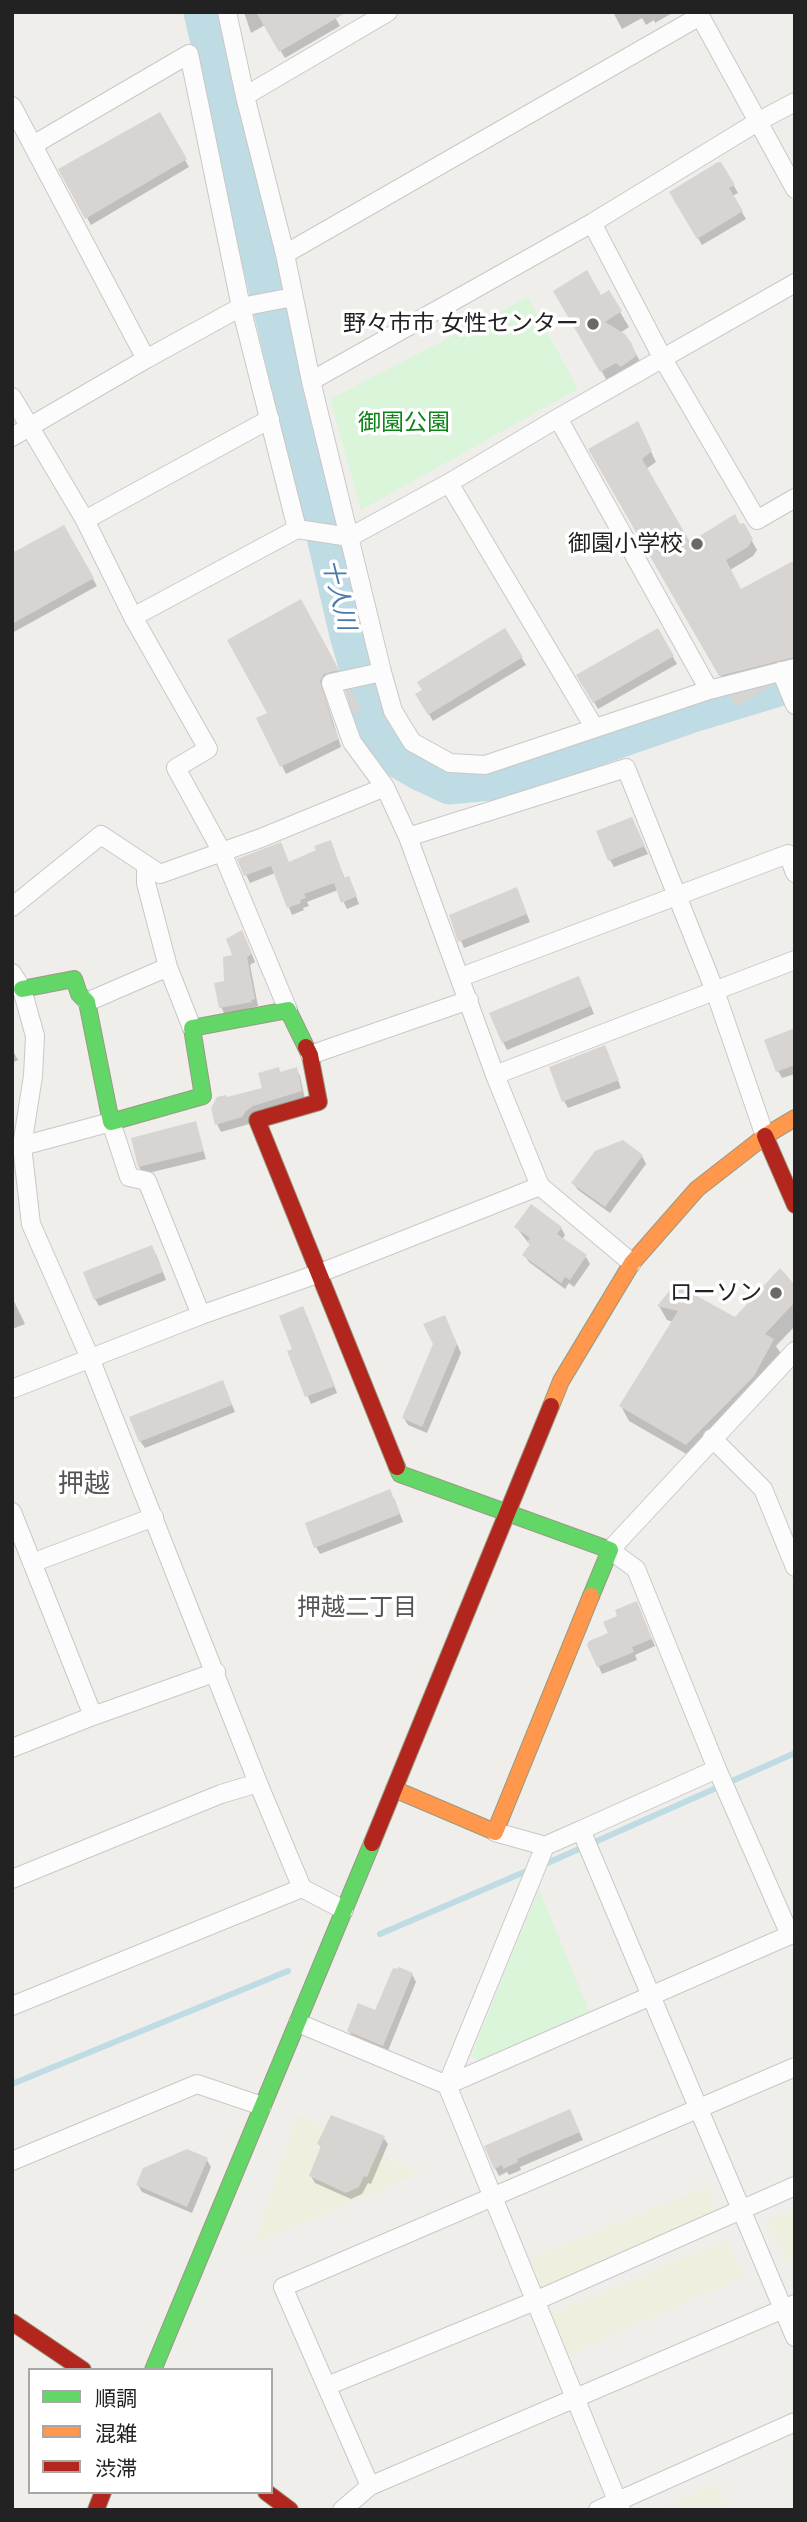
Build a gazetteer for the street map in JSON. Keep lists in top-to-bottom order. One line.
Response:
{"districts":["押越","押越二丁目"],"water":["十人川"],"parks":["御園公園"],"places":["野々市市 女性センター","御園小学校","ローソン"],"legend":["順調","混雑","渋滞"]}
